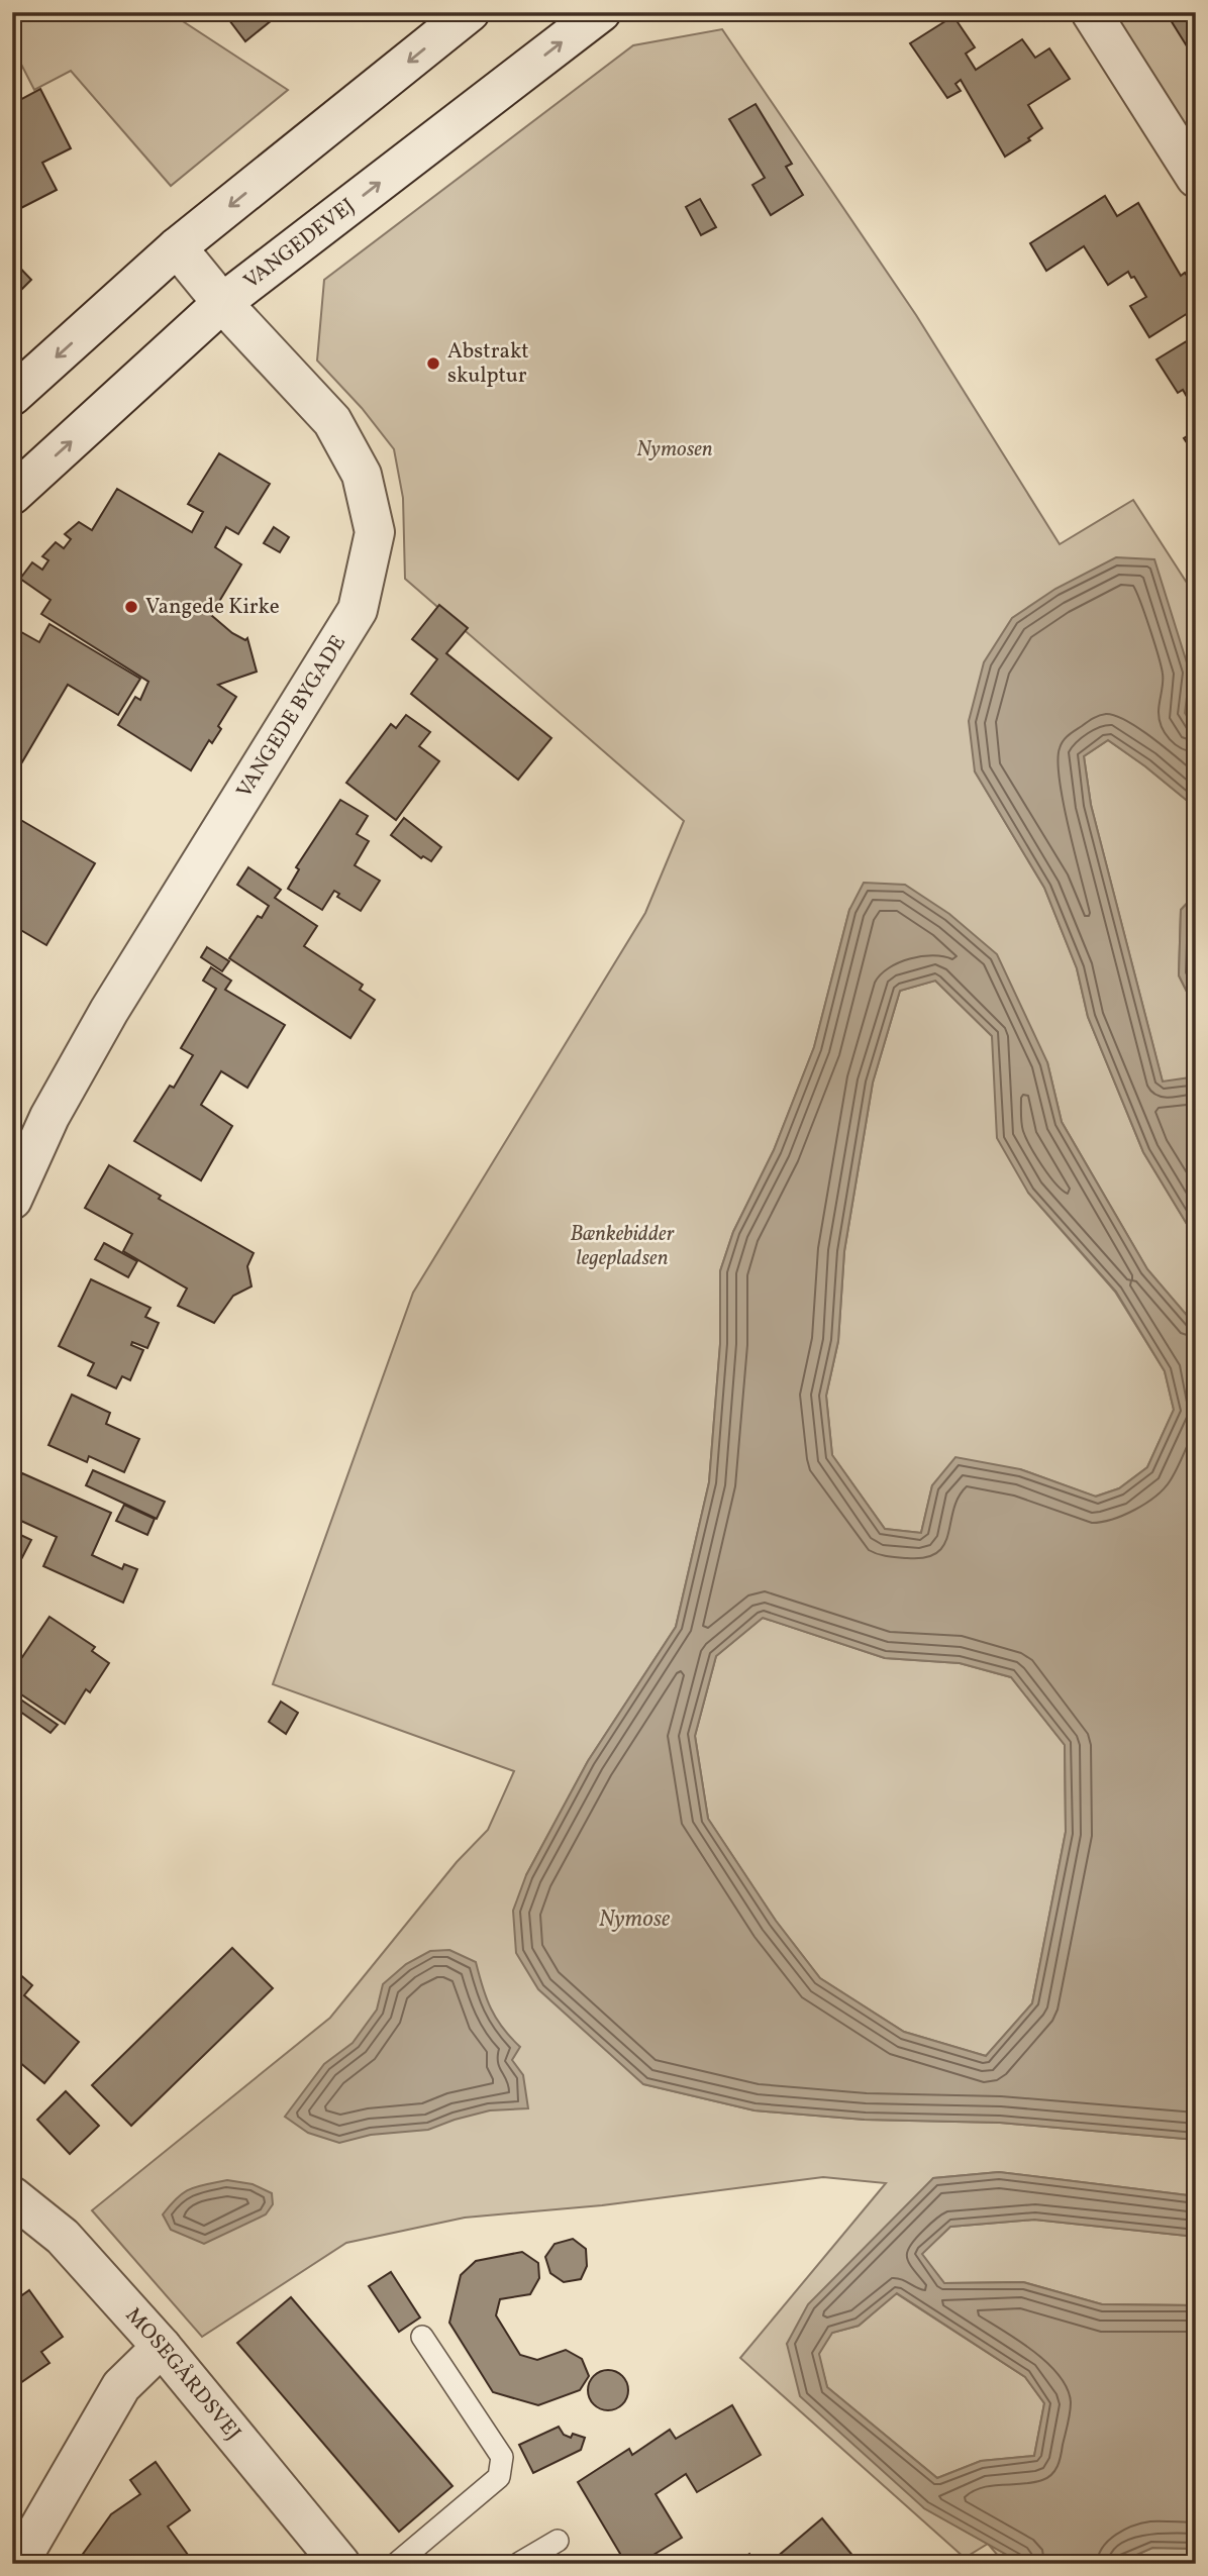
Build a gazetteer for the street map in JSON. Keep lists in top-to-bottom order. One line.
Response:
{"streets":{"street":["VANGEDEVEJ","VANGEDE BYGADE","MOSEGÅRDSVEJ"]},"crossings":[["VANGEDEVEJ","VANGEDE BYGADE"]],"water":["Nymose"],"parks":["Nymosen","Bænkebidder legepladsen"],"places":["Abstrakt skulptur","Vangede Kirke"]}
